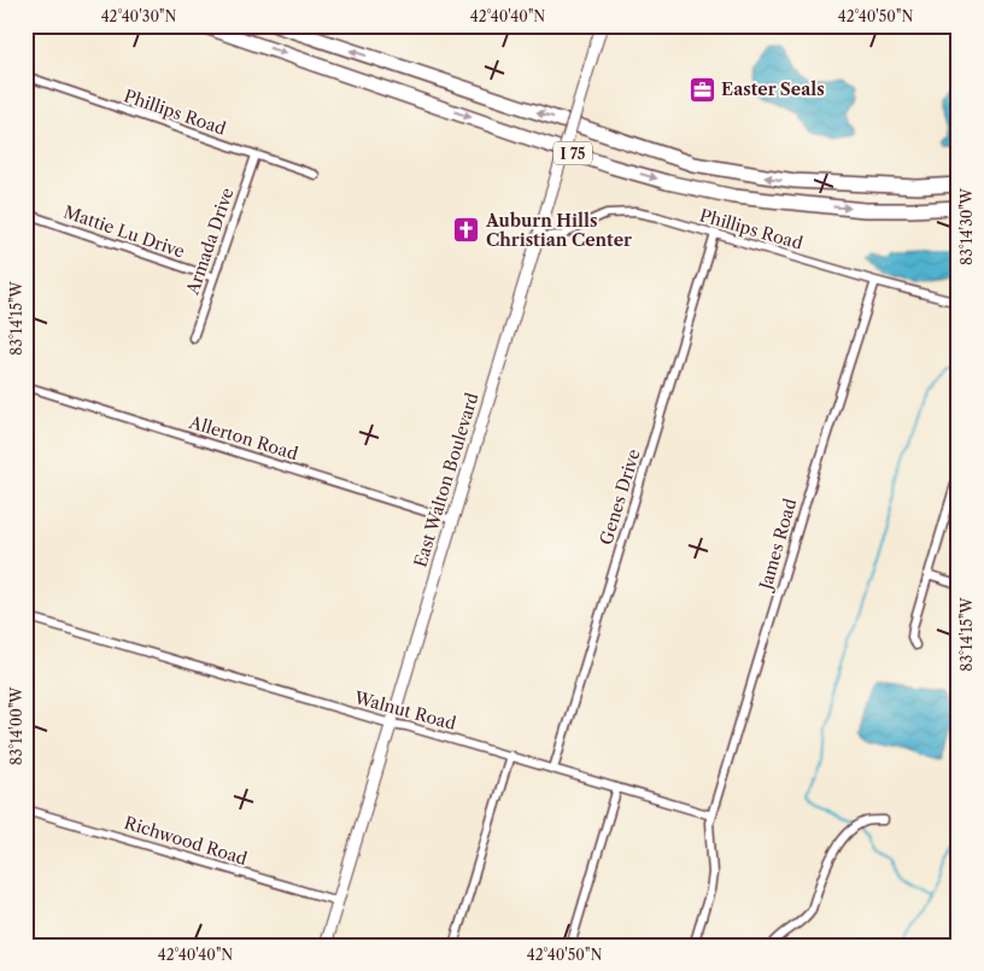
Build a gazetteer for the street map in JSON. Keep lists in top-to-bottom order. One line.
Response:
{"streets":{"highway":["I 75"],"main road":["East Walton Boulevard"],"street":["Phillips Road","Mattie Lu Drive","Armada Drive","Allerton Road","Genes Drive","James Road","Walnut Road","Richwood Road"]},"crossings":[["Phillips Road","Armada Drive"],["Phillips Road","East Walton Boulevard"],["Phillips Road","Genes Drive"],["Phillips Road","James Road"],["Mattie Lu Drive","Armada Drive"],["Allerton Road","East Walton Boulevard"],["East Walton Boulevard","Walnut Road"],["East Walton Boulevard","Richwood Road"],["Genes Drive","Walnut Road"],["James Road","Walnut Road"]],"places":{"office":["Easter Seals"],"church":["Auburn Hills Christian Center"]},"coordinates":["42°40'30\"N","42°40'40\"N","42°40'50\"N","83°14'30\"W","83°14'15\"W","83°14'00\"W"]}
